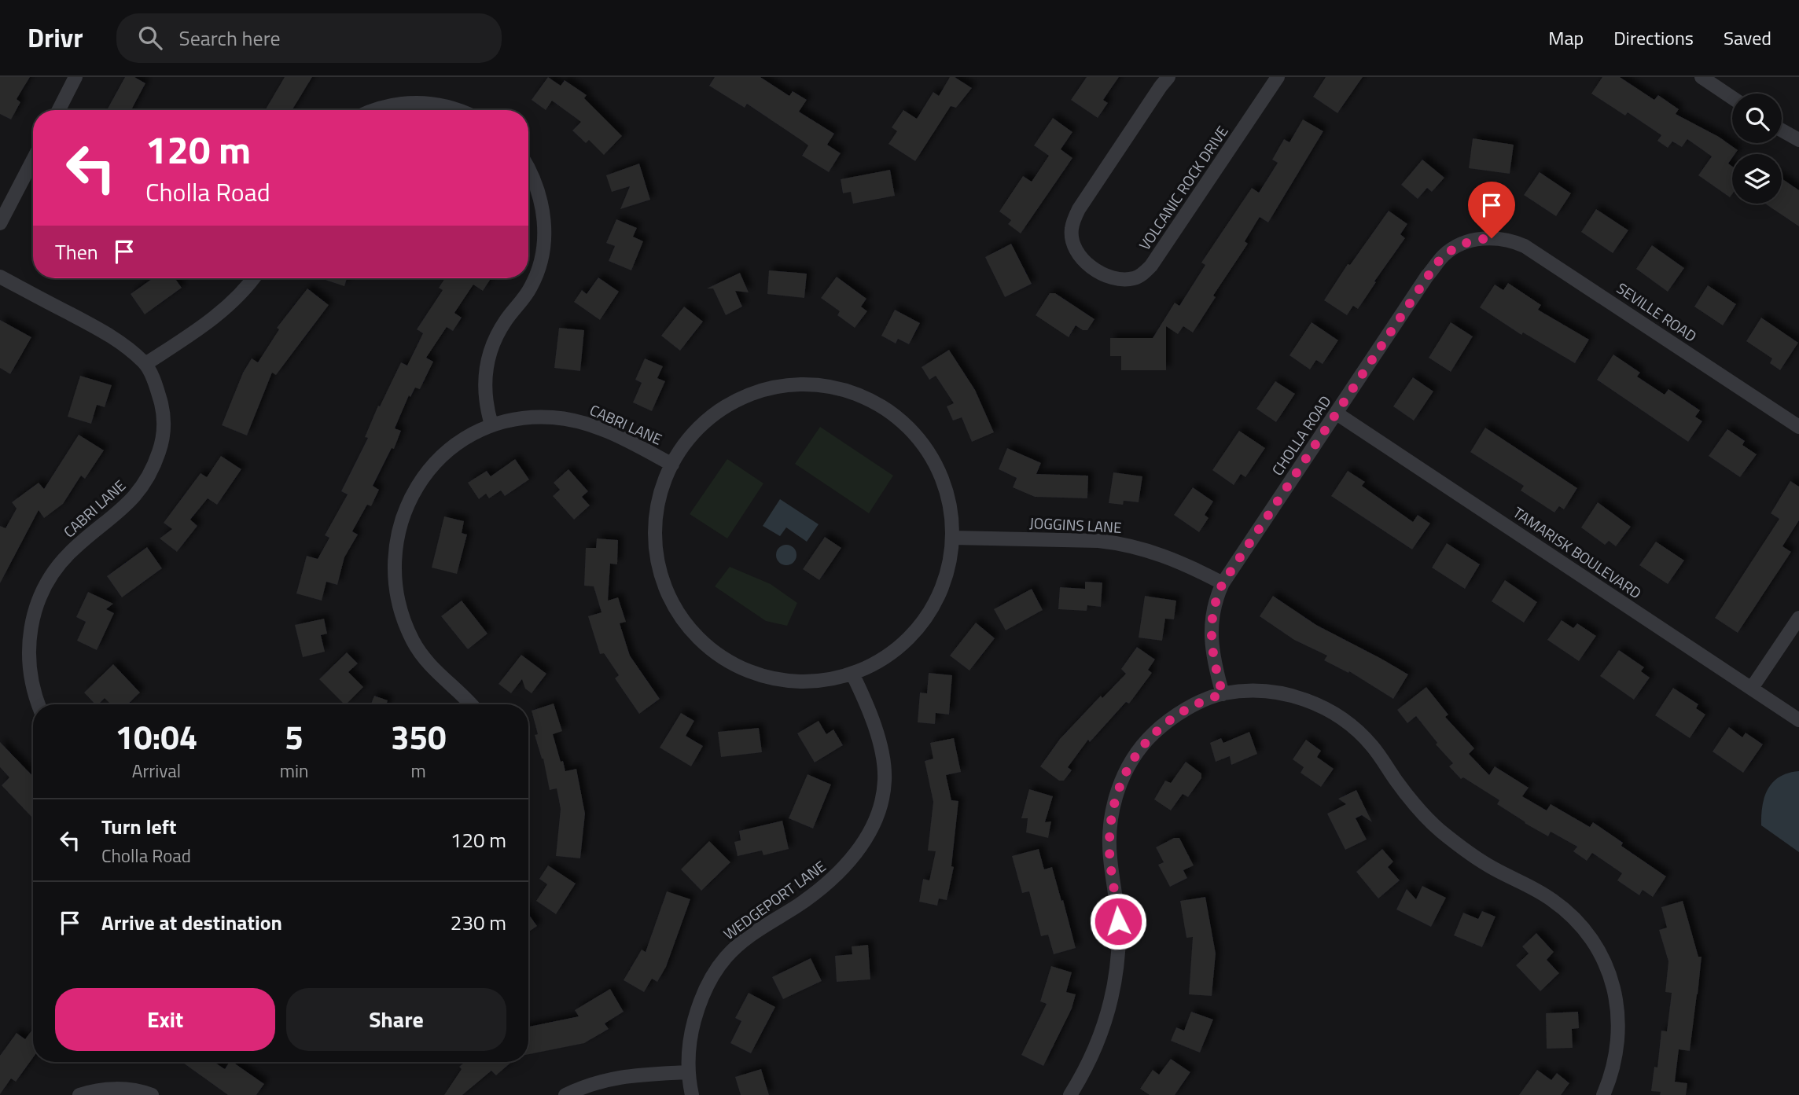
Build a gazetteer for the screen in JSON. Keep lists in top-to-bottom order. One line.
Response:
{"streets":{"street":["VOLCANIC ROCK DRIVE","SEVILLE ROAD","CABRI LANE","CHOLLA ROAD","JOGGINS LANE","TAMARISK BOULEVARD","WEDGEPORT LANE"]},"crossings":[["SEVILLE ROAD","CHOLLA ROAD"],["CHOLLA ROAD","JOGGINS LANE"],["CHOLLA ROAD","TAMARISK BOULEVARD"]],"page":{"header":"Drivr","search":"Search here","nav":["Map","Directions","Saved"],"turn":["120 m","Cholla Road"],"then":"Then","eta":["10:04","Arrival","5","min","350","m"],"list":[{"name":"Turn left","note":"Cholla Road","value":"120 m"},{"name":"Arrive at destination","value":"230 m"}],"buttons":["Exit","Share"]}}
